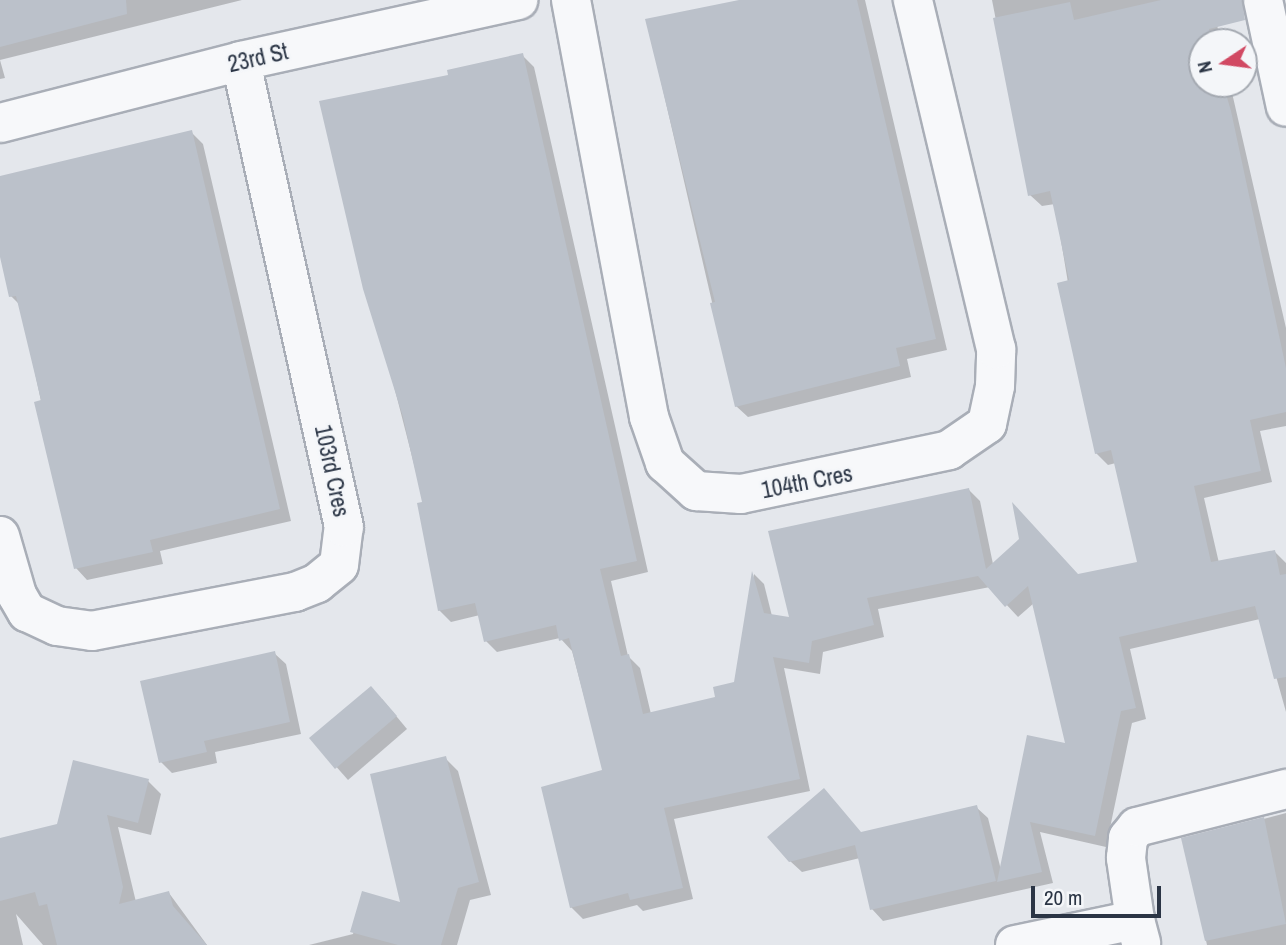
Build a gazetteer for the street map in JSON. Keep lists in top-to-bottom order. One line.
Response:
{"streets":{"street":["23rd St","103rd Cres","104th Cres"]},"crossings":[["23rd St","103rd Cres"]],"scale_bar":"20 m","north":"left"}
